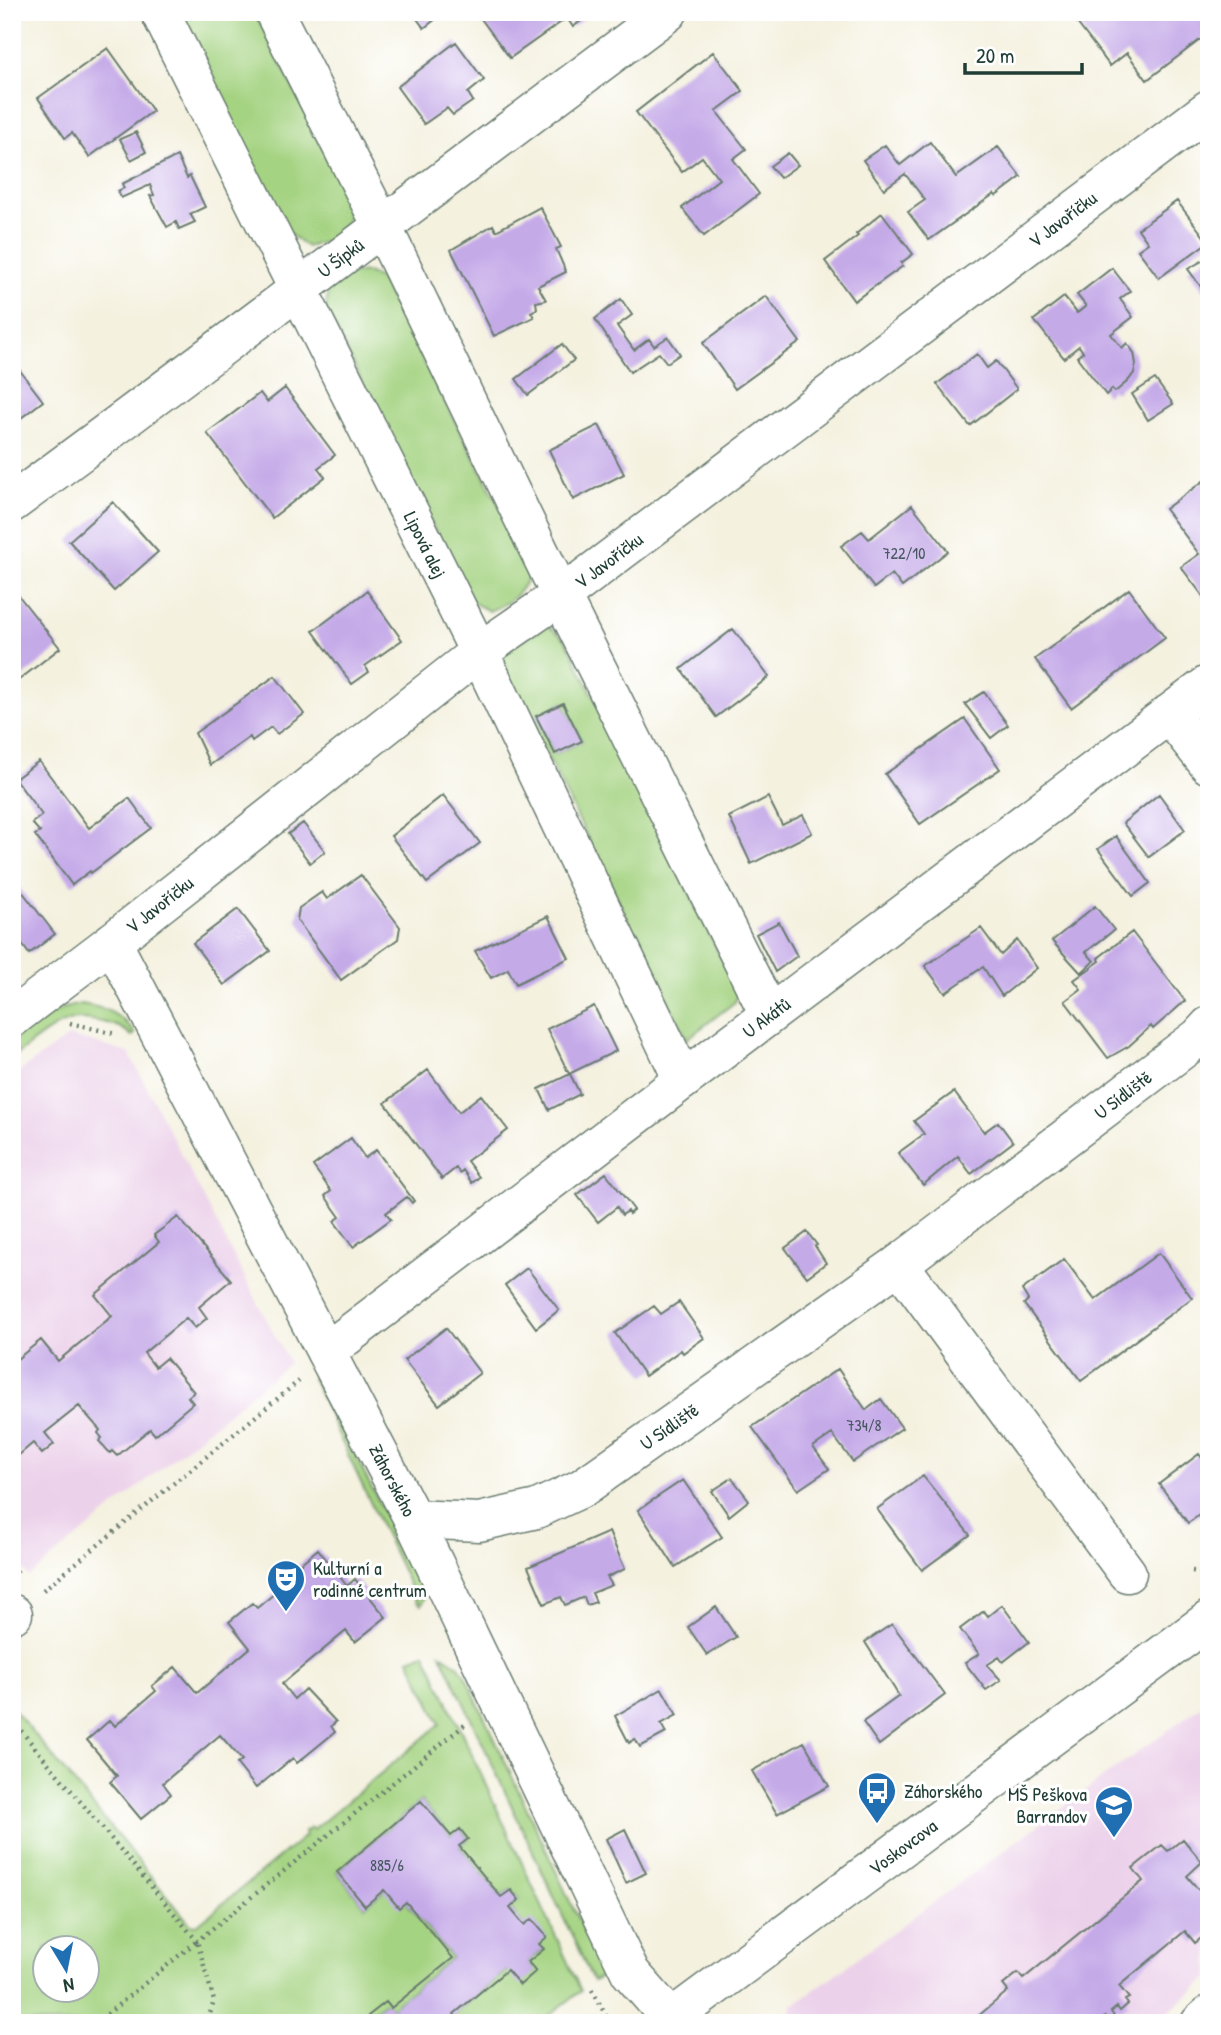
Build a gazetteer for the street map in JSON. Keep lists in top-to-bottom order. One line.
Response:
{"streets":{"street":["V Javoříčku","U Šípků","Lipová alej","U Akátů","U Sídliště","Záhorského","Voskovcova"]},"crossings":[["V Javoříčku","Lipová alej"],["V Javoříčku","Záhorského"],["U Šípků","Lipová alej"],["Lipová alej","U Akátů"],["U Akátů","Záhorského"],["U Sídliště","Záhorského"],["Záhorského","Voskovcova"]],"places":{"theatre":["Kulturní a rodinné centrum"],"bus stop":["Záhorského"],"school or university":["MŠ Peškova Barrandov"]},"house_numbers":["722/10","734/8","885/6"],"scale_bar":"20 m","north":"bottom"}
